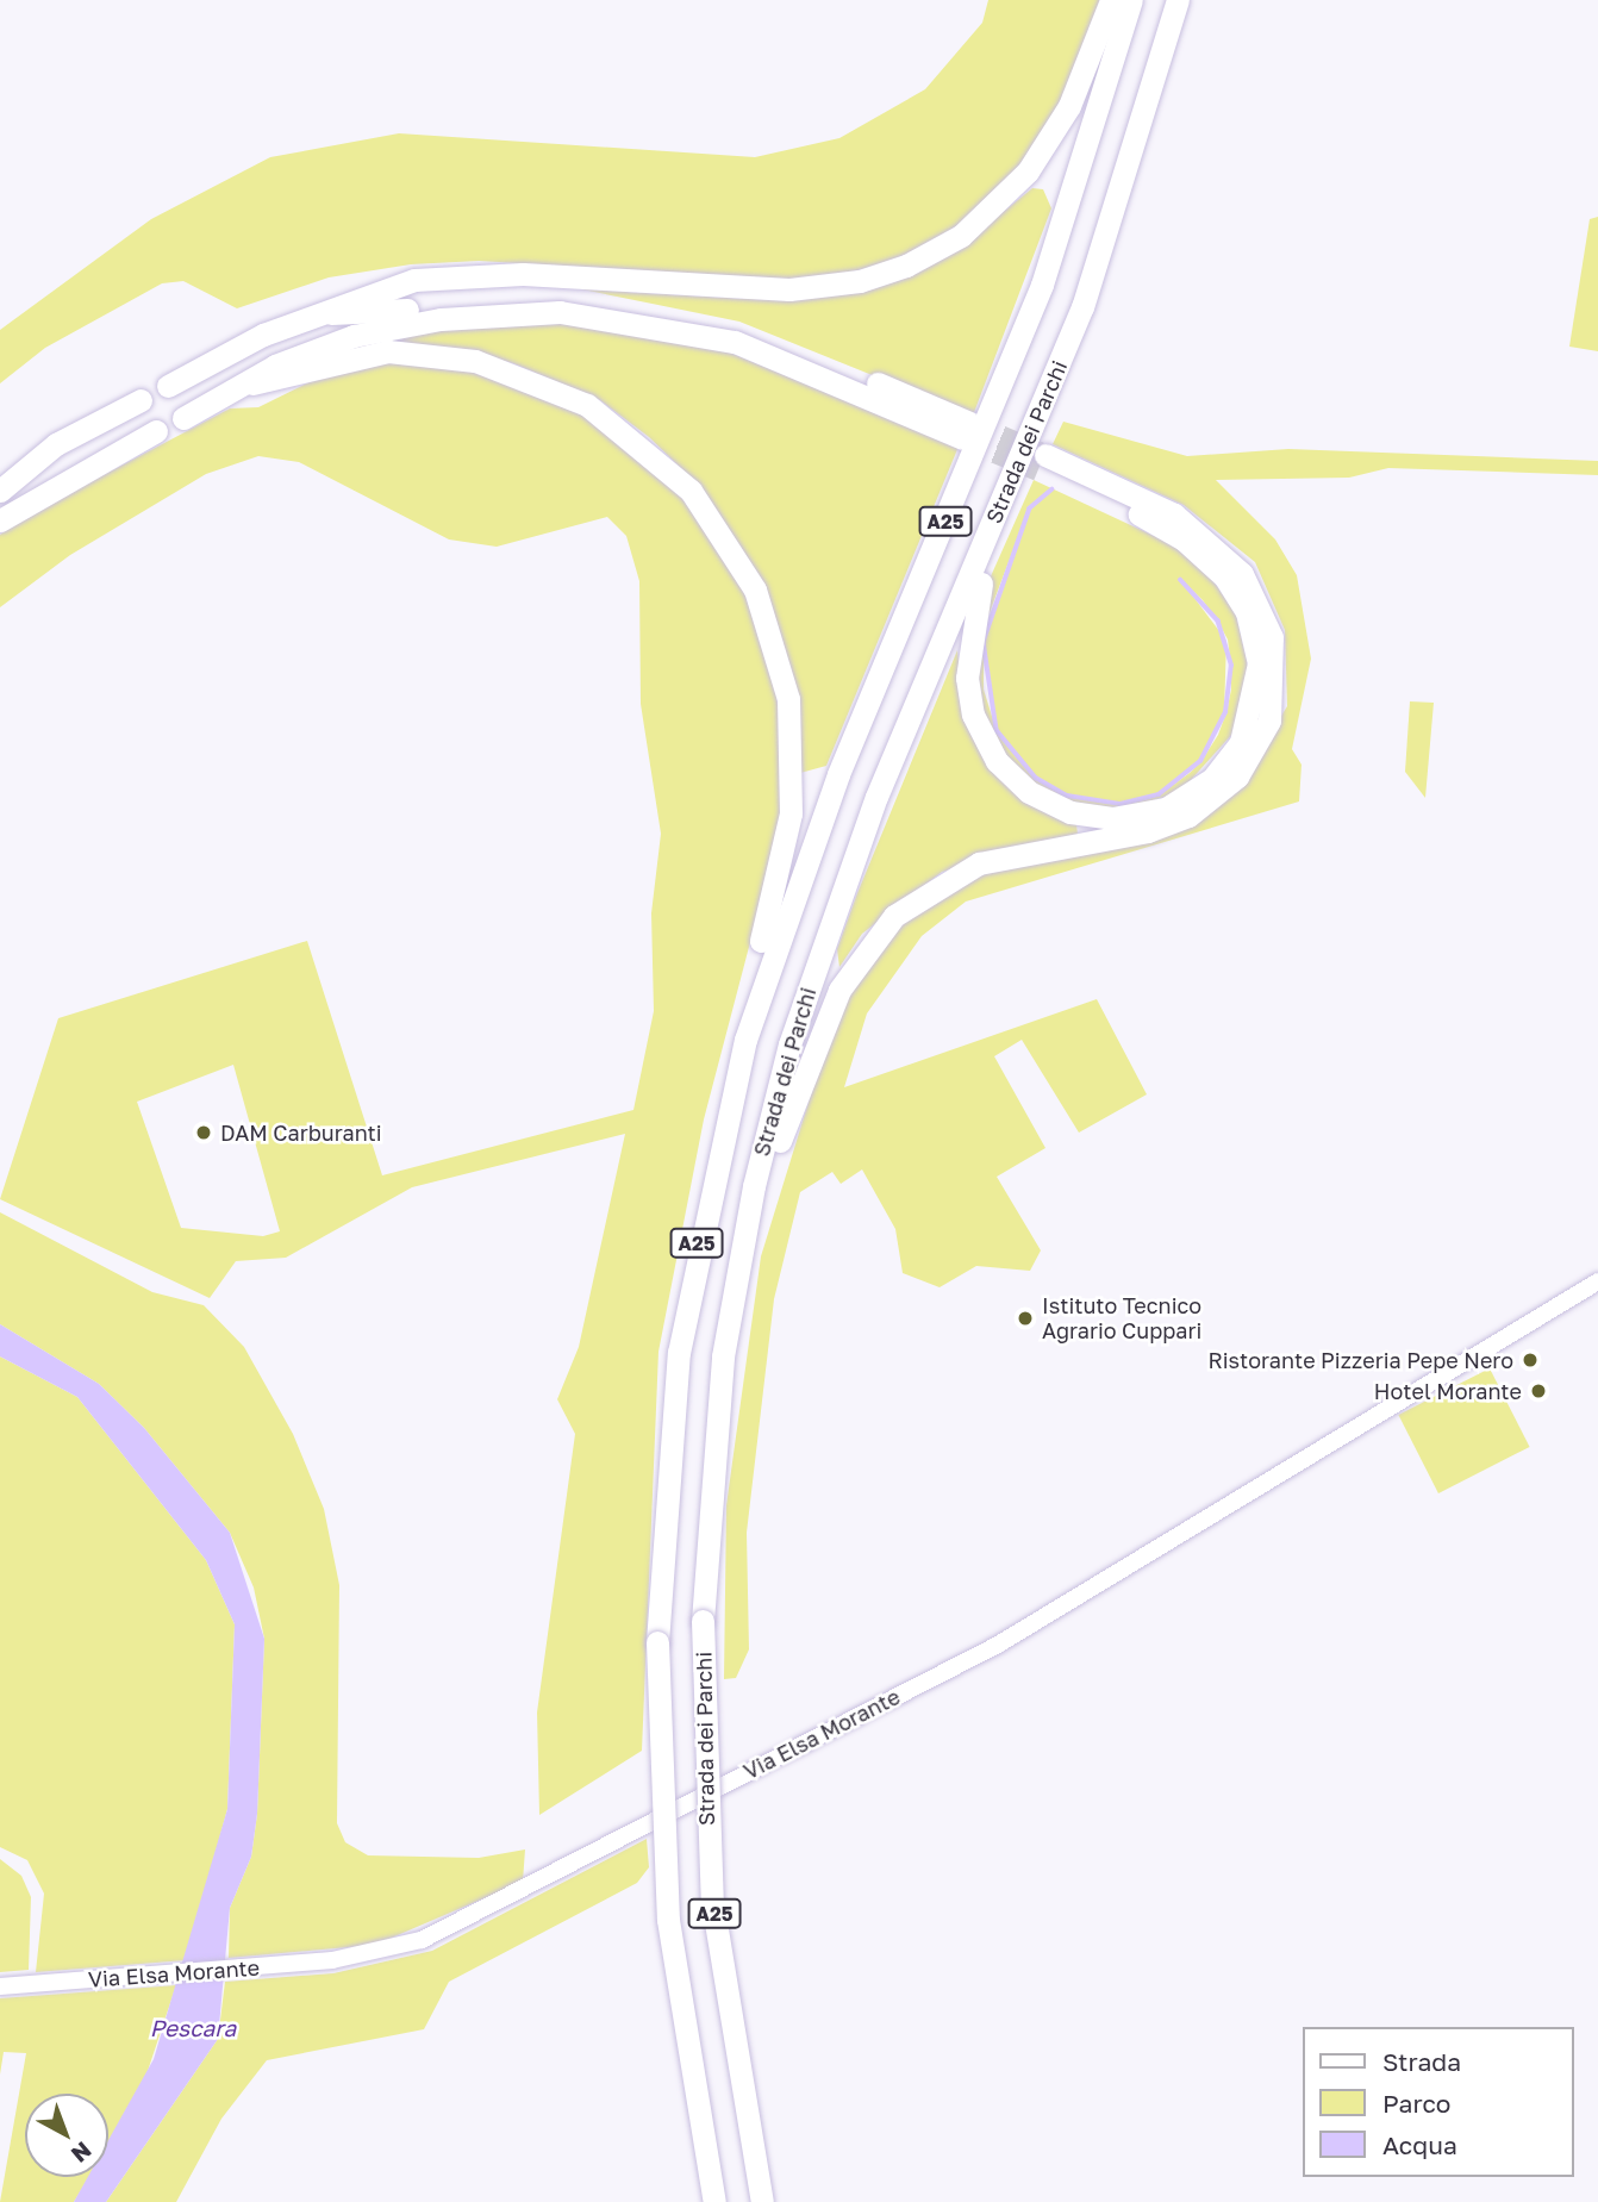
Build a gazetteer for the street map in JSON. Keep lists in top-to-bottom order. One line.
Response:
{"streets":{"highway":["Strada dei Parchi","A25"],"main road":["Via Elsa Morante"]},"water":["Pescara"],"places":["DAM Carburanti","Istituto Tecnico Agrario Cuppari","Ristorante Pizzeria Pepe Nero","Hotel Morante"],"legend":["Strada","Parco","Acqua"],"north":"bottom right"}
